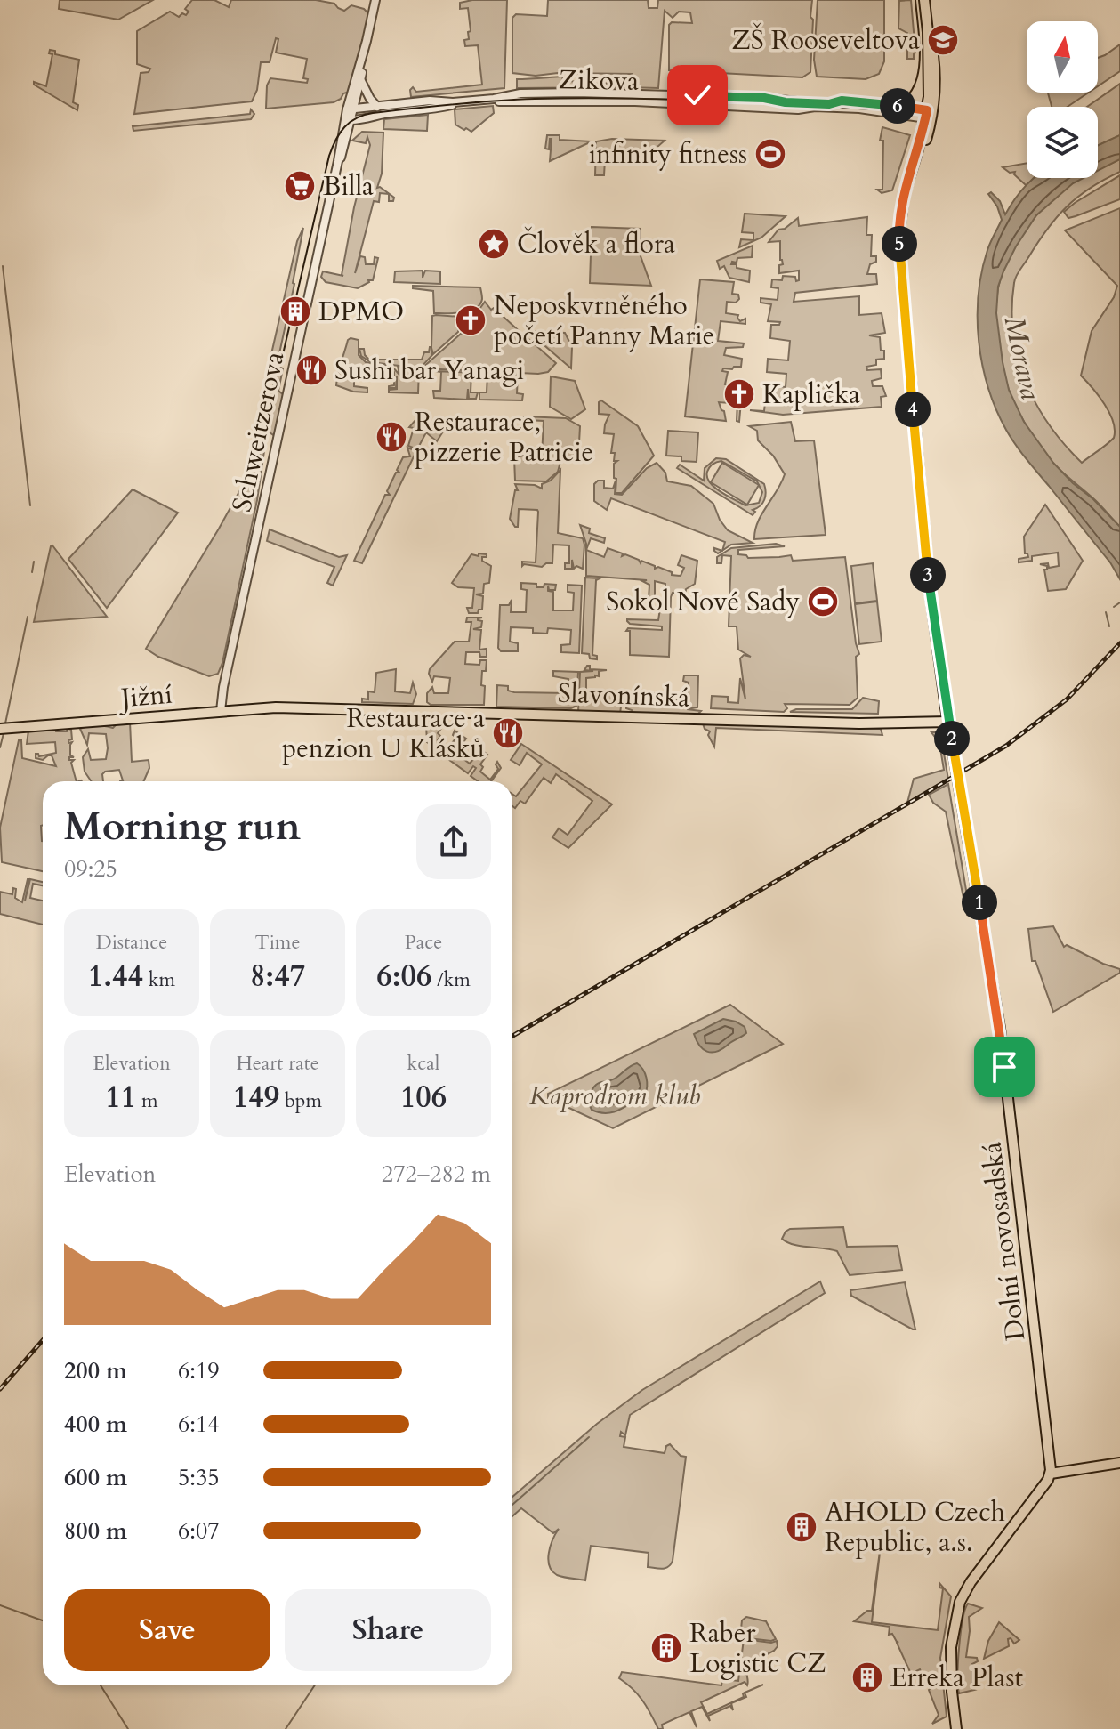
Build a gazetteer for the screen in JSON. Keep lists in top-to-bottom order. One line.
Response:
{"streets":{"main road":["Slavonínská","Jižní","Dolní novosadská"],"street":["Zikova","Schweitzerova"]},"crossings":[["Zikova","Schweitzerova"],["Zikova","Dolní novosadská"],["Schweitzerova","Jižní"],["Slavonínská","Jižní"],["Slavonínská","Dolní novosadská"]],"water":["Morava"],"parks":["Kaprodrom klub"],"places":{"school or university":["ZŠ Rooseveltova"],"sports":["infinity fitness","Sokol Nové Sady"],"supermarket":["Billa"],"place":["Člověk a flora"],"building":["DPMO","AHOLD Czech Republic, a.s.","Raber Logistic CZ","Erreka Plast"],"church":["Neposkvrněného početí Panny Marie","Kaplička"],"restaurant":["Sushi bar Yanagi","Restaurace, pizzerie Patricie","Restaurace a penzion U Klásků"]},"north":"top","page":{"pins":["6","5","4","3","2","1"],"heading":["Morning run","09:25"],"stats":[["Distance","1.44 km"],["Time","8:47"],["Pace","6:06 /km"],["Elevation","11 m"],["Heart rate","149 bpm"],["kcal","106"]],"chart":["Elevation","272–282 m"],"list":[{"name":"200 m","note":"6:19"},{"name":"400 m","note":"6:14"},{"name":"600 m","note":"5:35"},{"name":"800 m","note":"6:07"}],"buttons":["Save","Share"]}}
